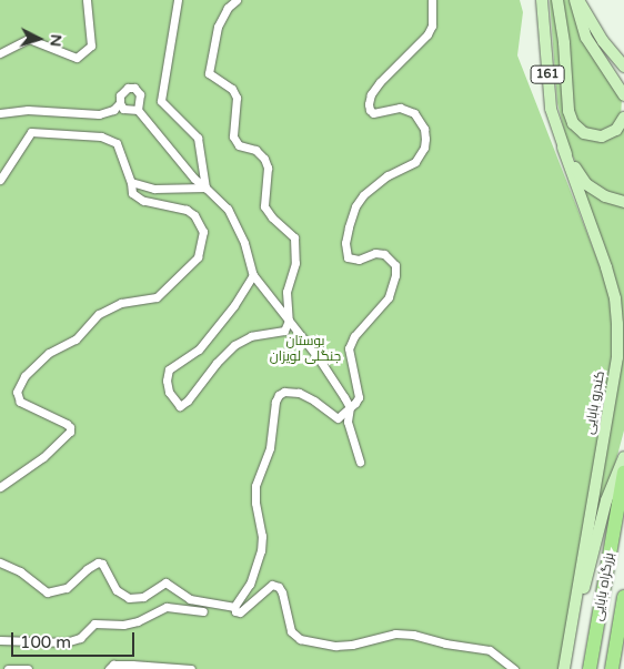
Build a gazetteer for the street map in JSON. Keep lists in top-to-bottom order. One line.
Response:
{"streets":{"highway":["بزرگراه بابایی"],"main road":["161","کندرو بابایی"]},"crossings":[["161","کندرو بابایی"]],"parks":["بوستان جنگلی لویزان"],"scale_bar":"100 m","north":"right"}
